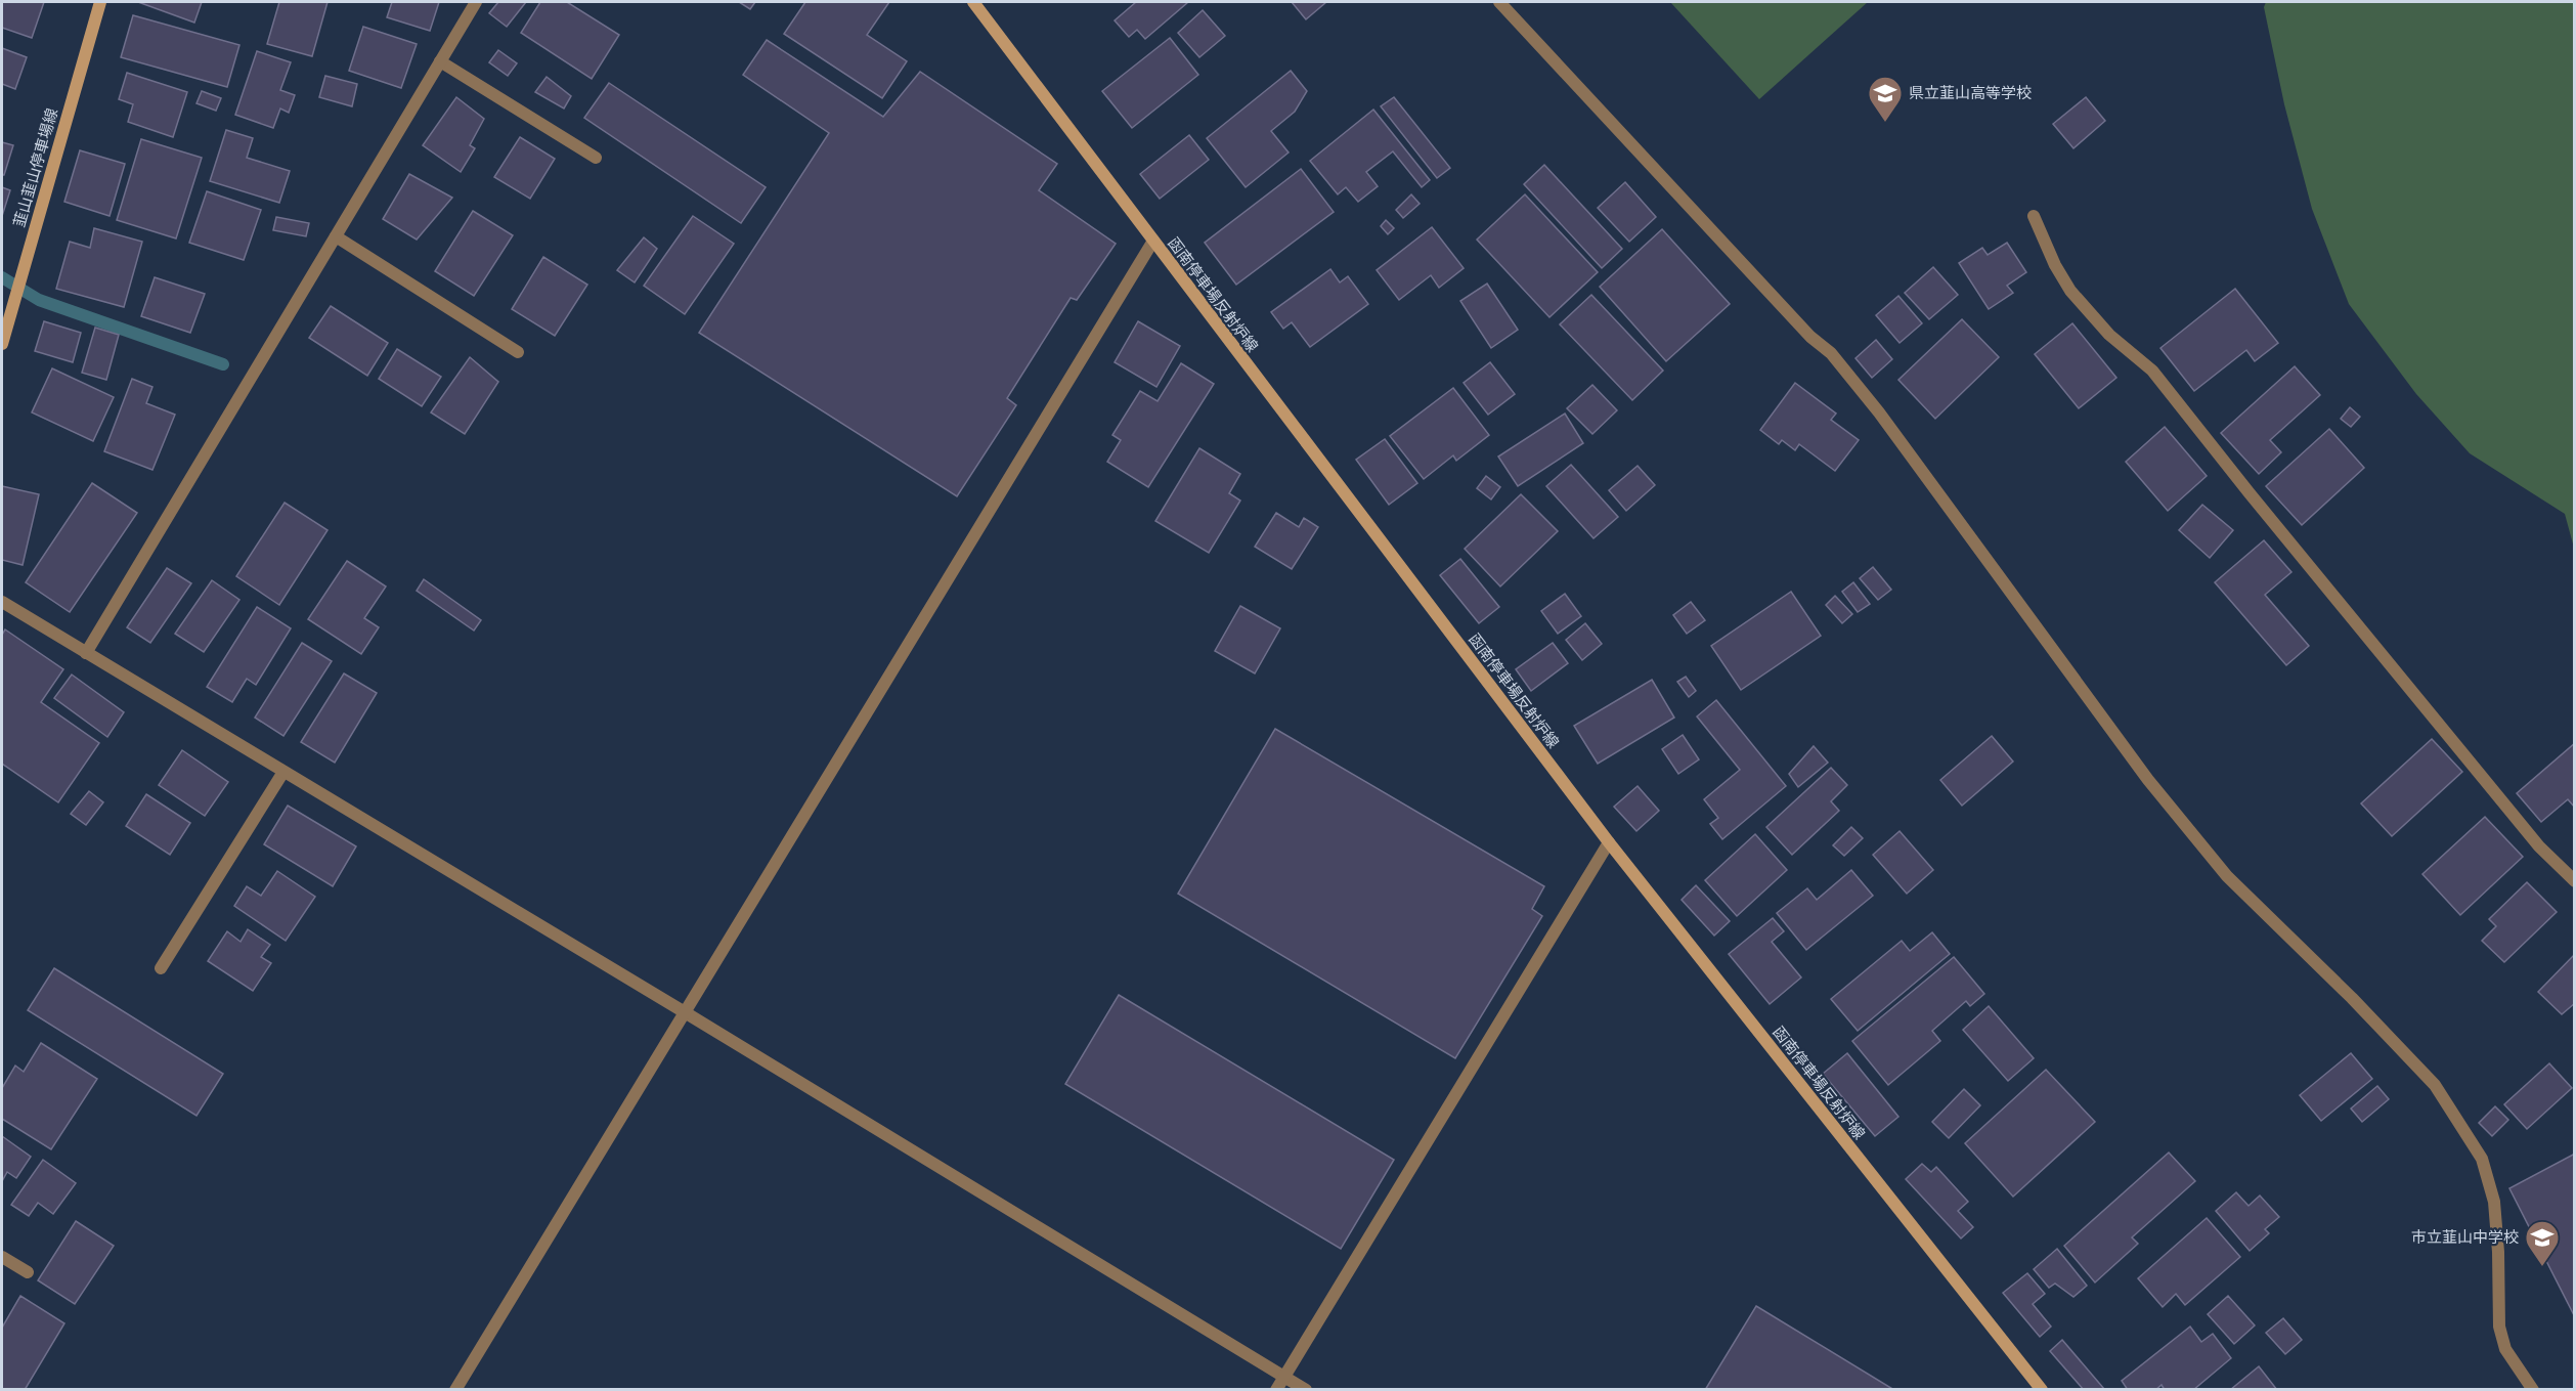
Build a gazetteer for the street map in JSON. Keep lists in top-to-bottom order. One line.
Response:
{"streets":{"main road":["韮山韮山停車場線","函南停車場反射炉線"]},"places":{"school or university":["県立韮山高等学校","市立韮山中学校"]}}
